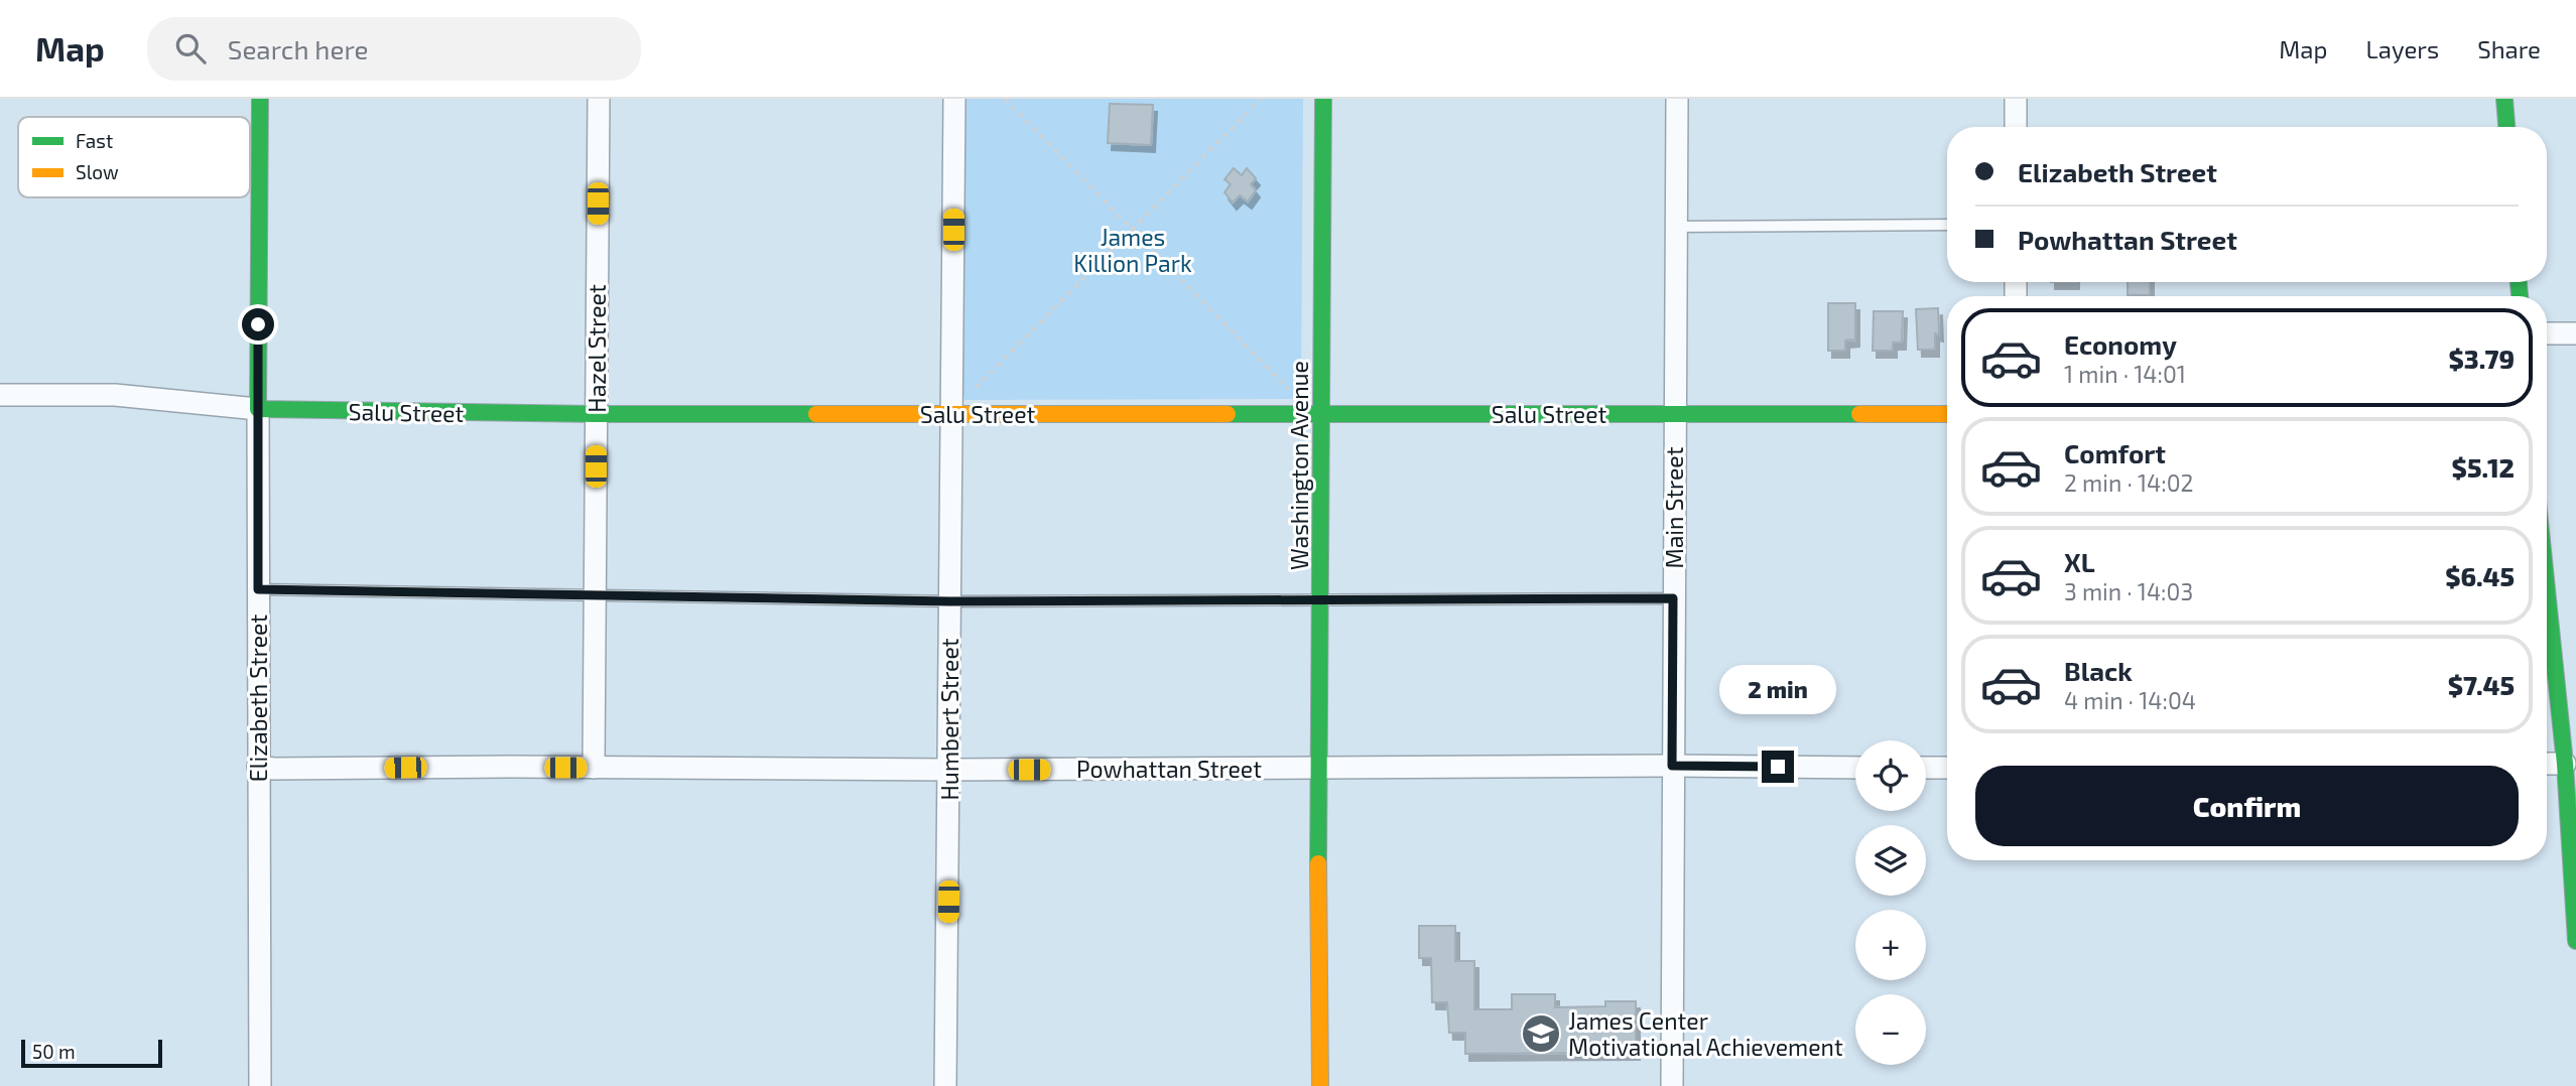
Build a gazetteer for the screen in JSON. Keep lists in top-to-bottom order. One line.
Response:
{"streets":{"street":["Hazel Street","Salu Street","Washington Avenue","Main Street","Elizabeth Street","Humbert Street","Powhattan Street"]},"crossings":[["Hazel Street","Salu Street"],["Hazel Street","Powhattan Street"],["Salu Street","Washington Avenue"],["Salu Street","Main Street"],["Salu Street","Elizabeth Street"],["Salu Street","Humbert Street"],["Washington Avenue","Powhattan Street"],["Main Street","Powhattan Street"],["Elizabeth Street","Powhattan Street"],["Humbert Street","Powhattan Street"]],"parks":["James Killion Park"],"places":{"school or university":["James Center Motivational Achievement"]},"legend":["Fast","Slow"],"scale_bar":"50 m","page":{"header":"Map","search":"Search here","nav":["Map","Layers","Share"],"banner":["Elizabeth Street","Powhattan Street"],"list":[{"name":"Economy","note":"1 min · 14:01","value":"$3.79"},{"name":"Comfort","note":"2 min · 14:02","value":"$5.12"},{"name":"XL","note":"3 min · 14:03","value":"$6.45"},{"name":"Black","note":"4 min · 14:04","value":"$7.45"}],"bubble":"2 min","map_buttons":["+","−"],"buttons":"Confirm","scale":"50 m"}}
